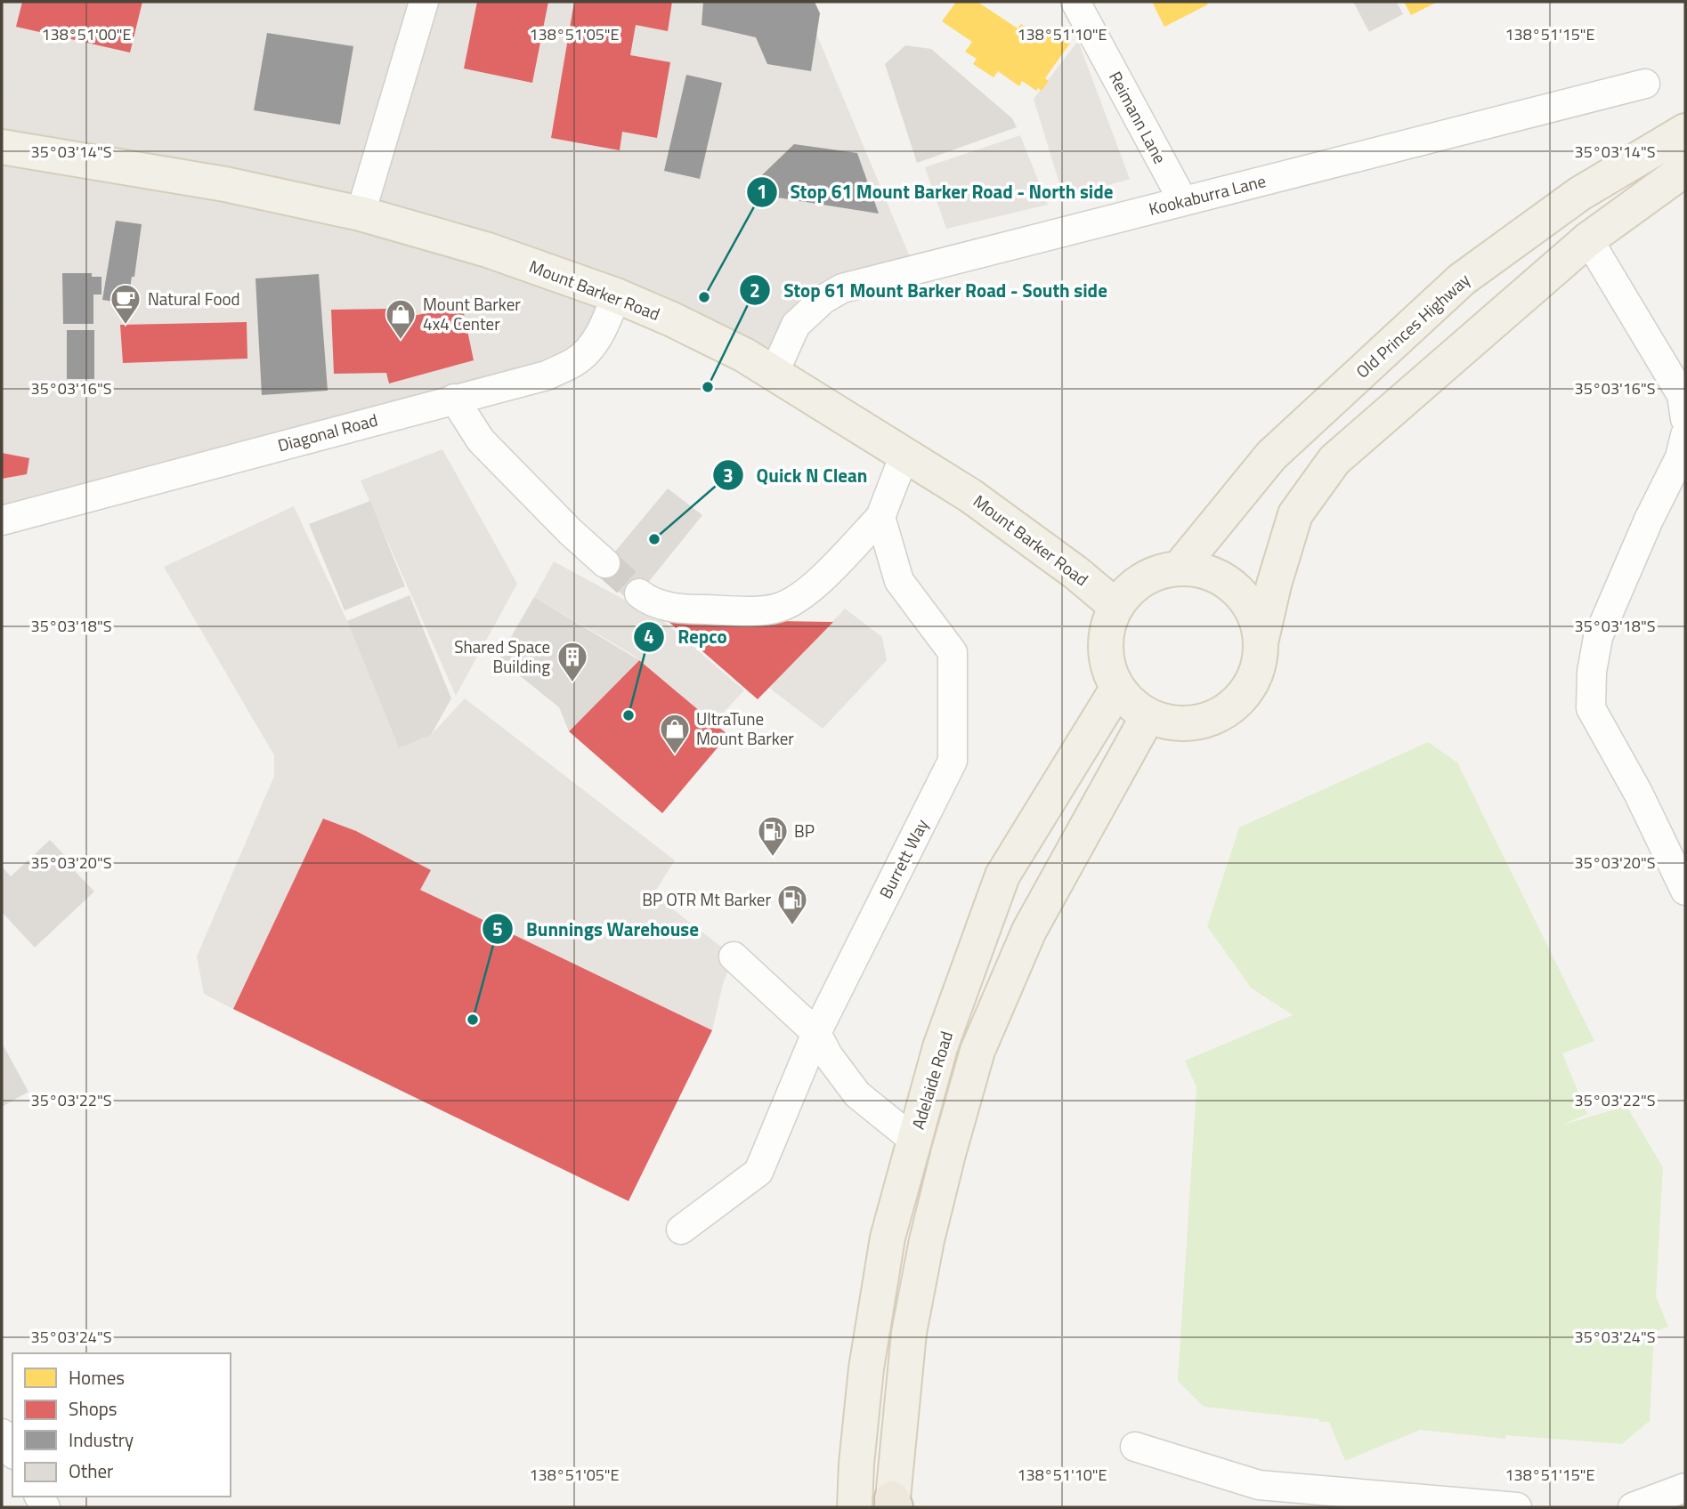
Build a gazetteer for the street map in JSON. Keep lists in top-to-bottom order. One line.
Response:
{"streets":{"main road":["Mount Barker Road","Old Princes Highway","Adelaide Road"],"street":["Reimann Lane","Kookaburra Lane","Diagonal Road","Burrett Way"]},"crossings":[["Reimann Lane","Kookaburra Lane"],["Kookaburra Lane","Mount Barker Road"],["Mount Barker Road","Old Princes Highway"],["Mount Barker Road","Diagonal Road"],["Mount Barker Road","Adelaide Road"],["Old Princes Highway","Adelaide Road"]],"places":{"other":["Stop 61 Mount Barker Road - North side","Stop 61 Mount Barker Road - South side","Quick N Clean","Repco","Bunnings Warehouse"],"cafe":["Natural Food"],"shop":["Mount Barker 4x4 Center","UltraTune Mount Barker"],"building":["Shared Space Building"],"fuel station":["BP","BP OTR Mt Barker"]},"legend":["Homes","Shops","Industry","Other"],"coordinates":["138°51'00\"E","138°51'05\"E","138°51'10\"E","138°51'15\"E","35°03'14\"S","35°03'16\"S","35°03'18\"S","35°03'20\"S","35°03'22\"S","35°03'24\"S"]}
